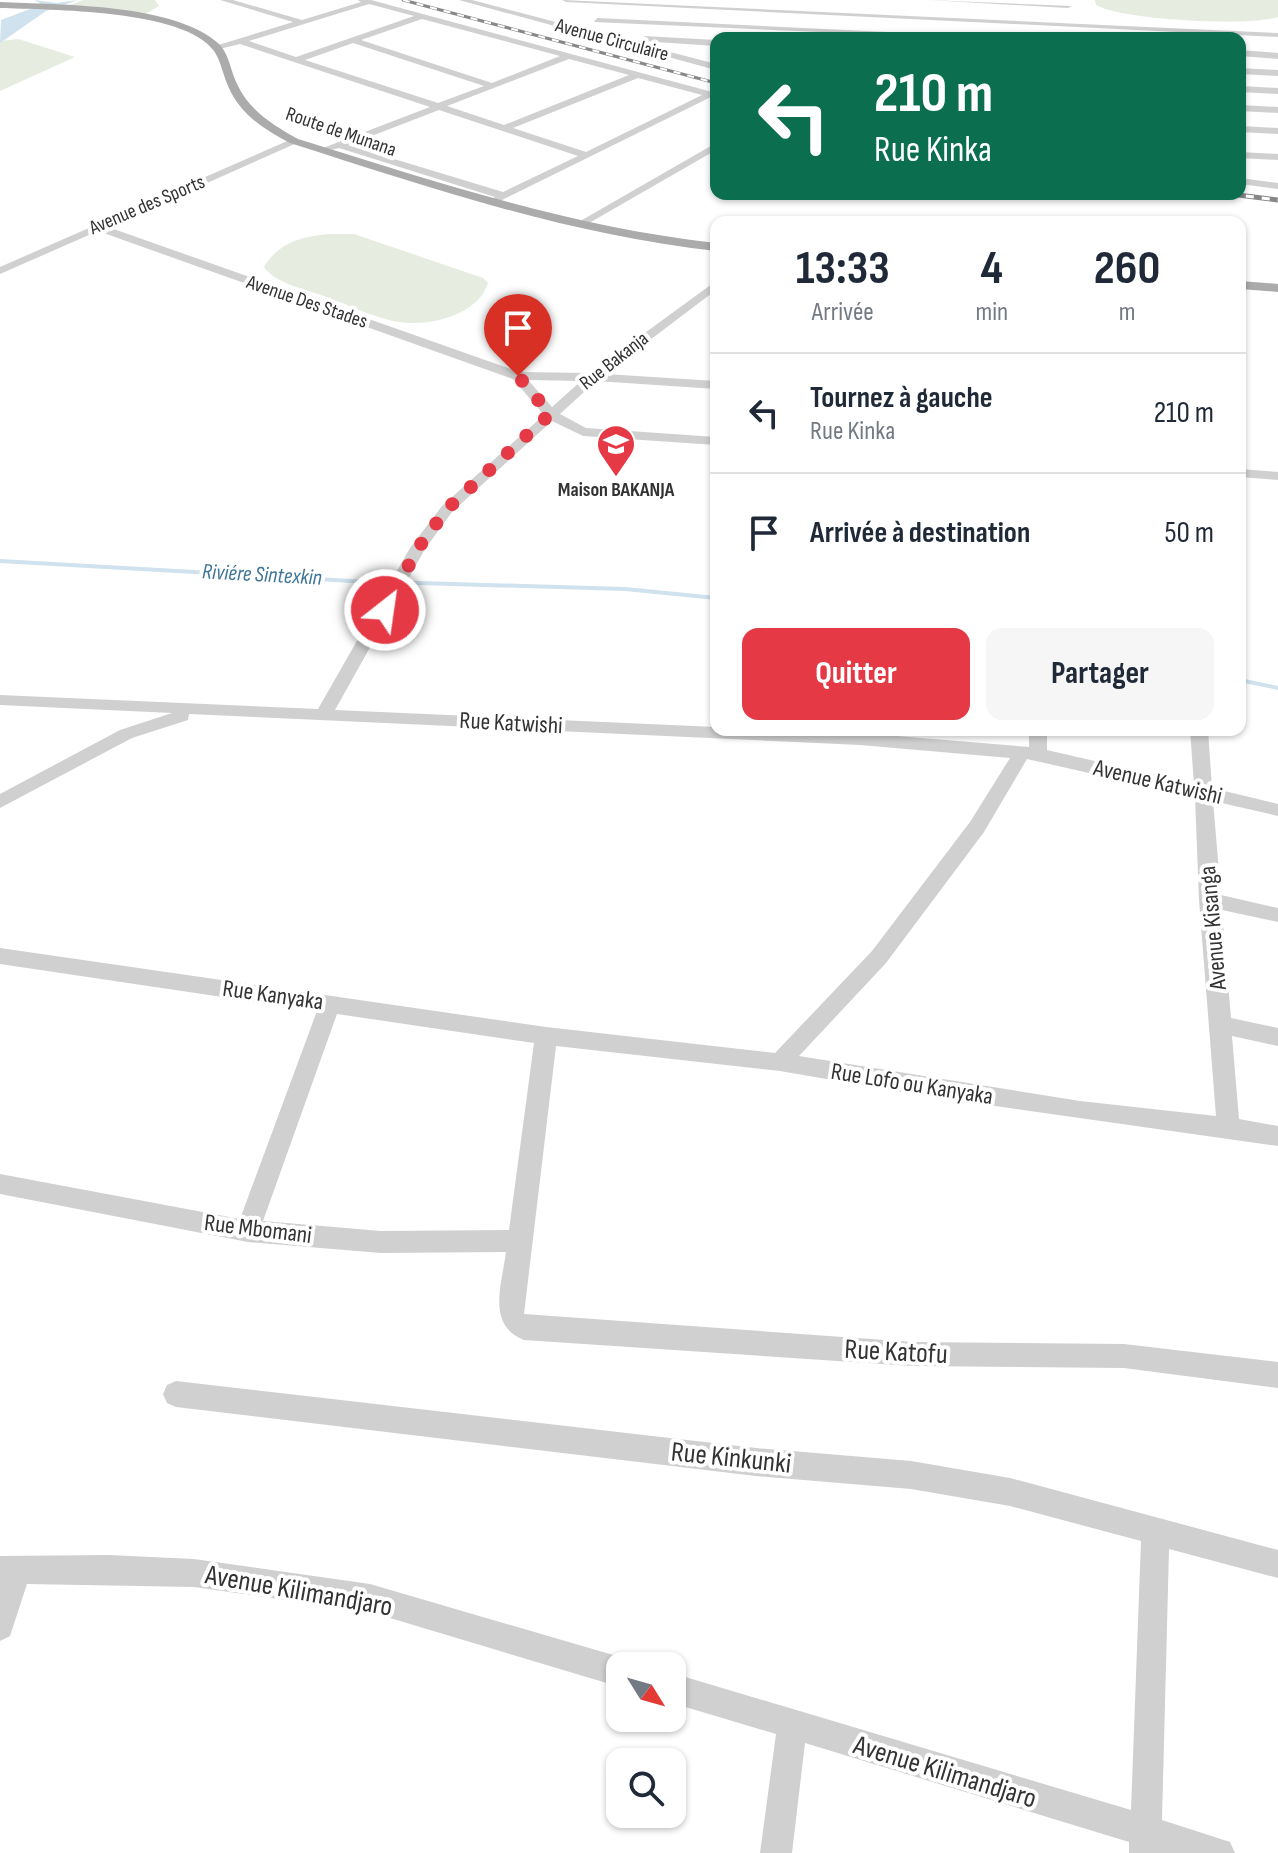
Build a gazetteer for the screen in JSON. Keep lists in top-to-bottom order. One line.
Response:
{"streets":{"main road":["Route de Munana"],"street":["Avenue Circulaire","Avenue des Sports","Avenue Des Stades","Rue Bakanja","Rue Katwishi","Avenue Katwishi","Avenue Kisanga","Rue Kanyaka","Rue Lofo ou Kanyaka","Rue Mbomani","Rue Katofu","Rue Kinkunki","Avenue Kilimandjaro"]},"crossings":[["Route de Munana","Avenue des Sports"],["Avenue des Sports","Avenue Des Stades"],["Rue Bakanja","Rue Katwishi"],["Rue Katwishi","Avenue Katwishi"],["Avenue Katwishi","Avenue Kisanga"],["Avenue Kisanga","Rue Lofo ou Kanyaka"],["Rue Kanyaka","Rue Lofo ou Kanyaka"],["Rue Mbomani","Rue Katofu"]],"water":["Riviére Sintexkin"],"places":{"school or university":["Maison BAKANJA"]},"north":"bottom right","page":{"turn":["210 m","Rue Kinka"],"eta":["13:33","Arrivée","4","min","260","m"],"list":[{"name":"Tournez à gauche","note":"Rue Kinka","value":"210 m"},{"name":"Arrivée à destination","value":"50 m"}],"buttons":["Quitter","Partager"]}}
